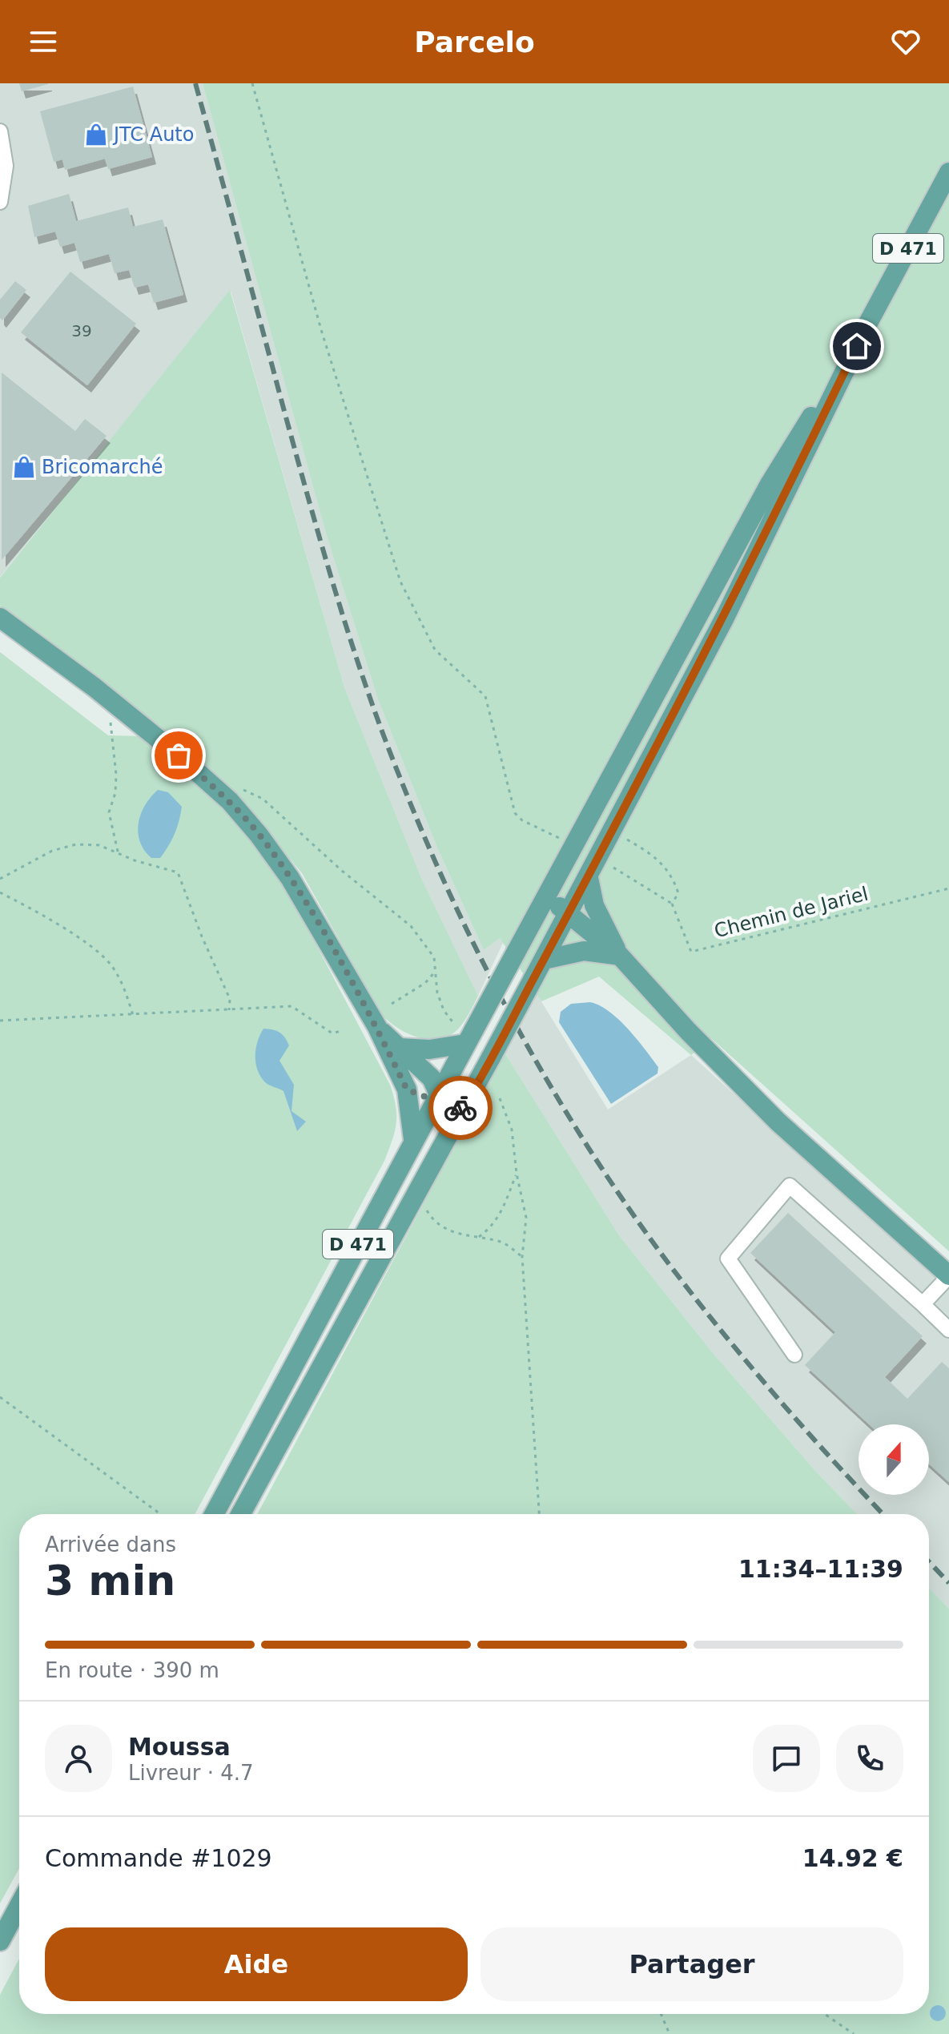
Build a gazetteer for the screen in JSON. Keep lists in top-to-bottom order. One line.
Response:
{"streets":{"main road":["D 471"],"path":["Chemin de Jariel"]},"places":{"shop":["JTC Auto","Bricomarché"]},"house_numbers":["39"],"north":"top","page":{"header":"Parcelo","heading":["3 min","Arrivée dans","11:34–11:39"],"panel":["Moussa","Livreur · 4.7","Commande #1029","14.92 €"],"bar":"En route · 390 m","buttons":["Aide","Partager"]}}
